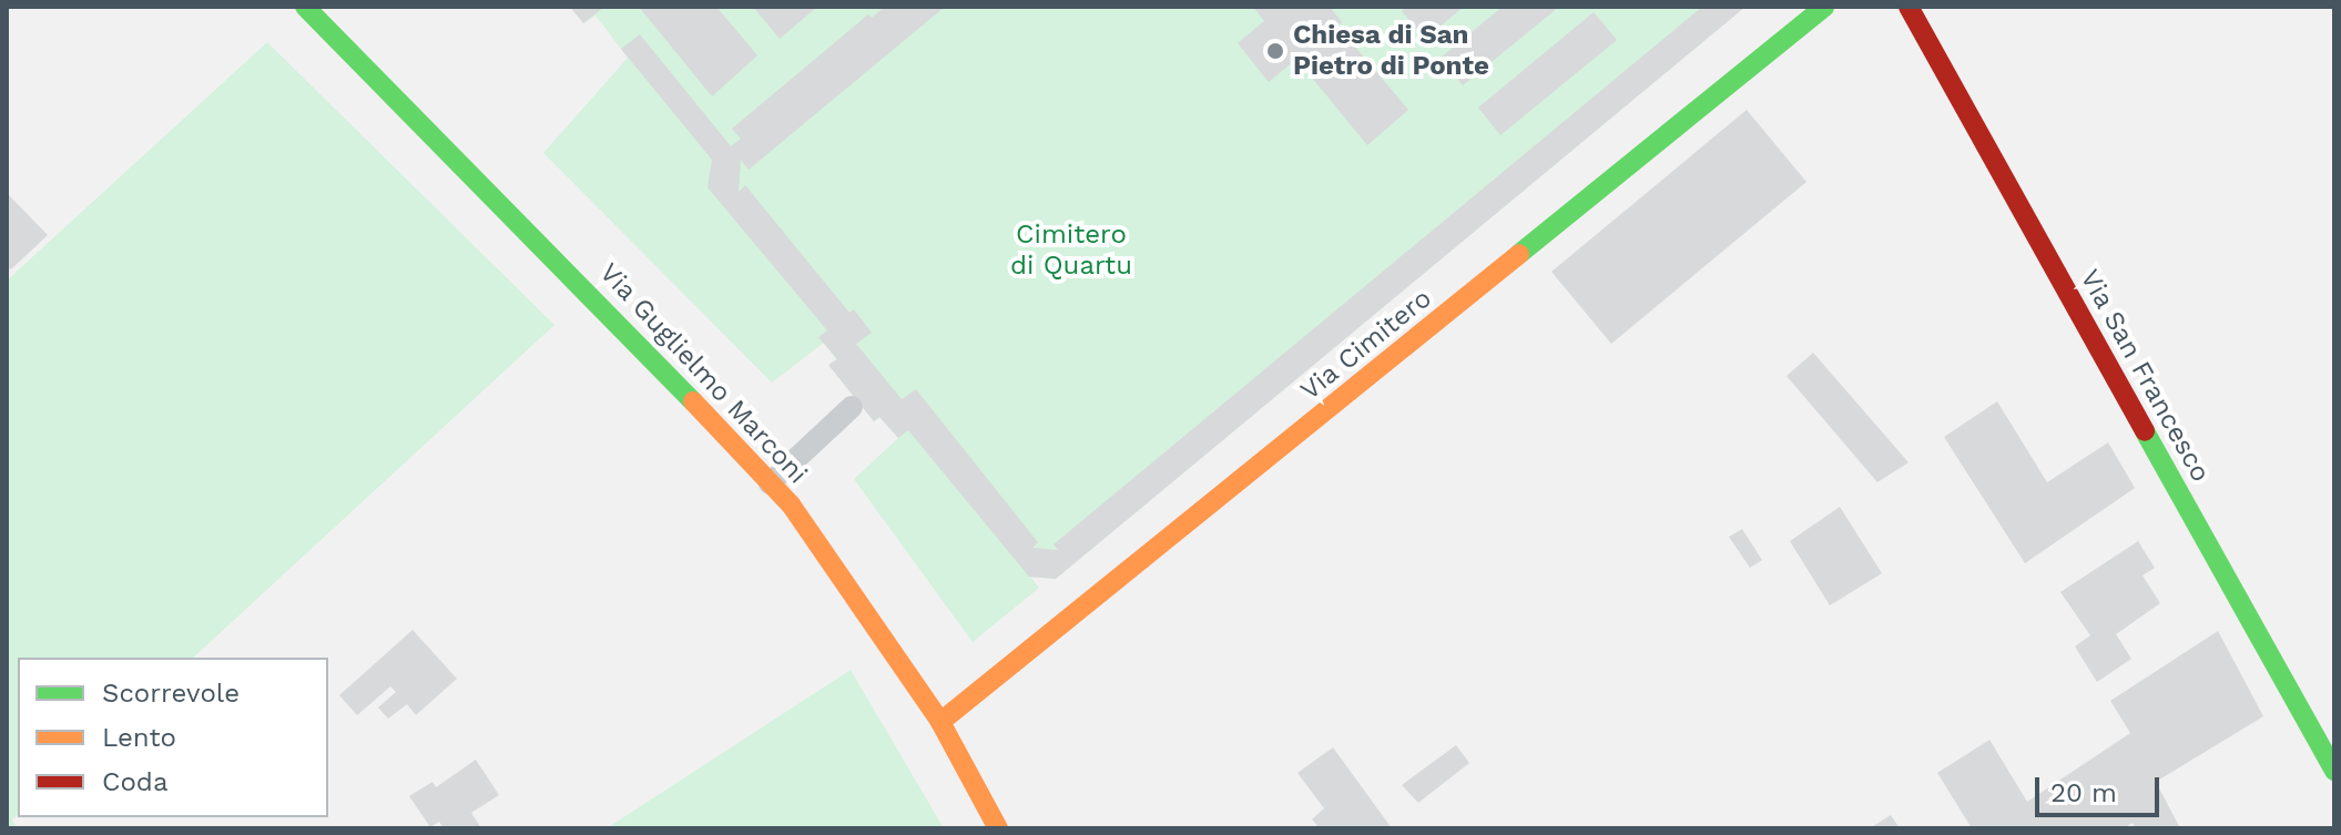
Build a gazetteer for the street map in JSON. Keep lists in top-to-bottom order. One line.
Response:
{"streets":{"street":["Via Cimitero","Via Guglielmo Marconi","Via San Francesco"]},"crossings":[["Via Cimitero","Via Guglielmo Marconi"]],"parks":["Cimitero di Quartu"],"places":["Chiesa di San Pietro di Ponte"],"legend":["Scorrevole","Lento","Coda"],"scale_bar":"20 m"}
